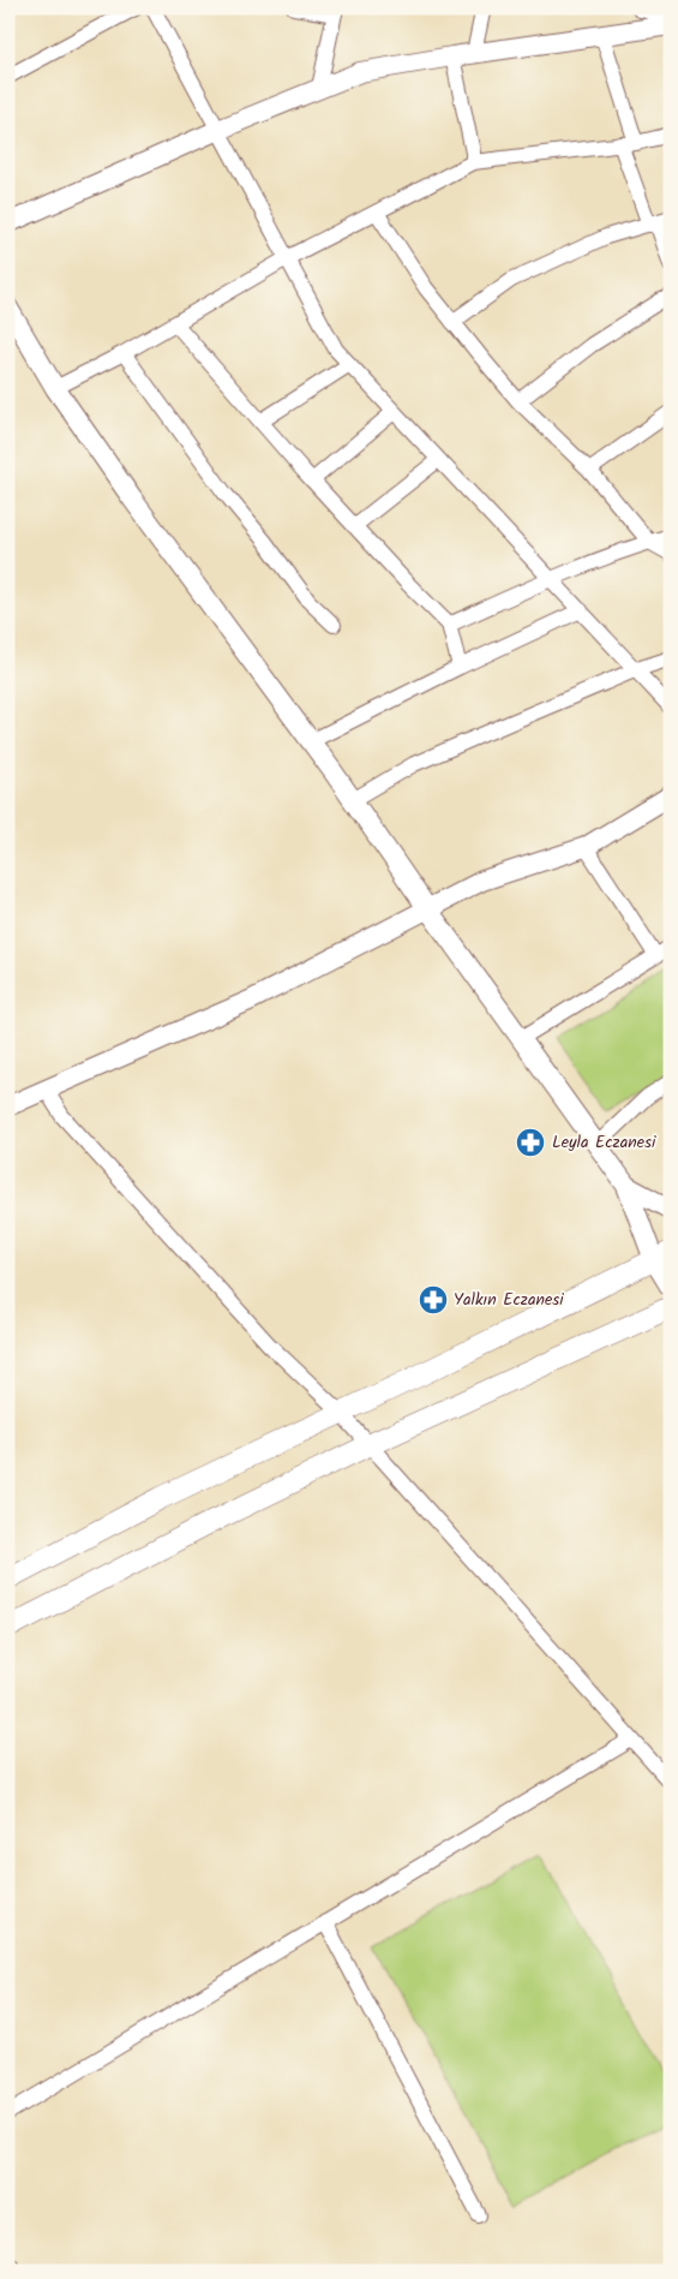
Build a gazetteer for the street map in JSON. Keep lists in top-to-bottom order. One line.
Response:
{"places":{"pharmacy":["Leyla Eczanesi","Yalkın Eczanesi"]}}
